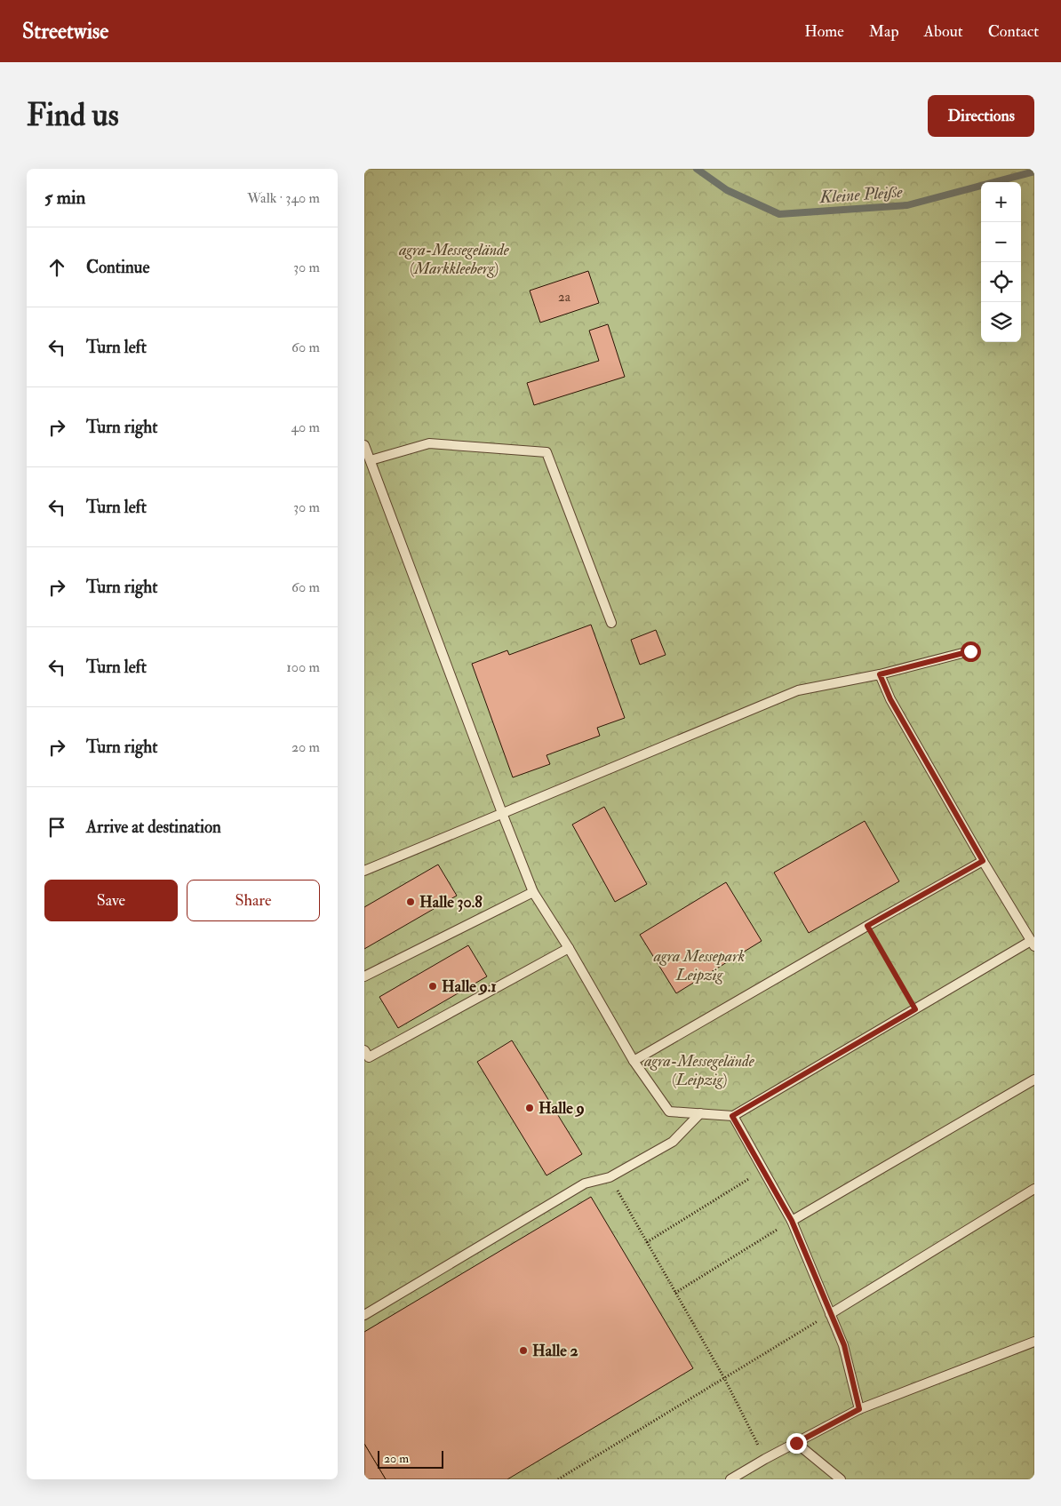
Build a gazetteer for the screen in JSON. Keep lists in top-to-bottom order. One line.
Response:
{"water":["Kleine Pleiße"],"parks":["agra-Messegelände (Markkleeberg)","agra Messepark Leipzig","agra-Messegelände (Leipzig)"],"places":["Halle 30.8","Halle 9.1","Halle 9","Halle 2"],"house_numbers":["2a"],"scale_bar":"20 m","page":{"header":"Streetwise","nav":["Home","Map","About","Contact"],"buttons":["Directions",["Save","Share"]],"title":"Find us","heading":["5 min","Walk · 340 m"],"map_buttons":["+","−"],"list":[["Continue","30 m"],["Turn left","60 m"],["Turn right","40 m"],["Turn left","30 m"],["Turn right","60 m"],["Turn left","100 m"],["Turn right","20 m"],"Arrive at destination"],"scale":"20 m"}}
